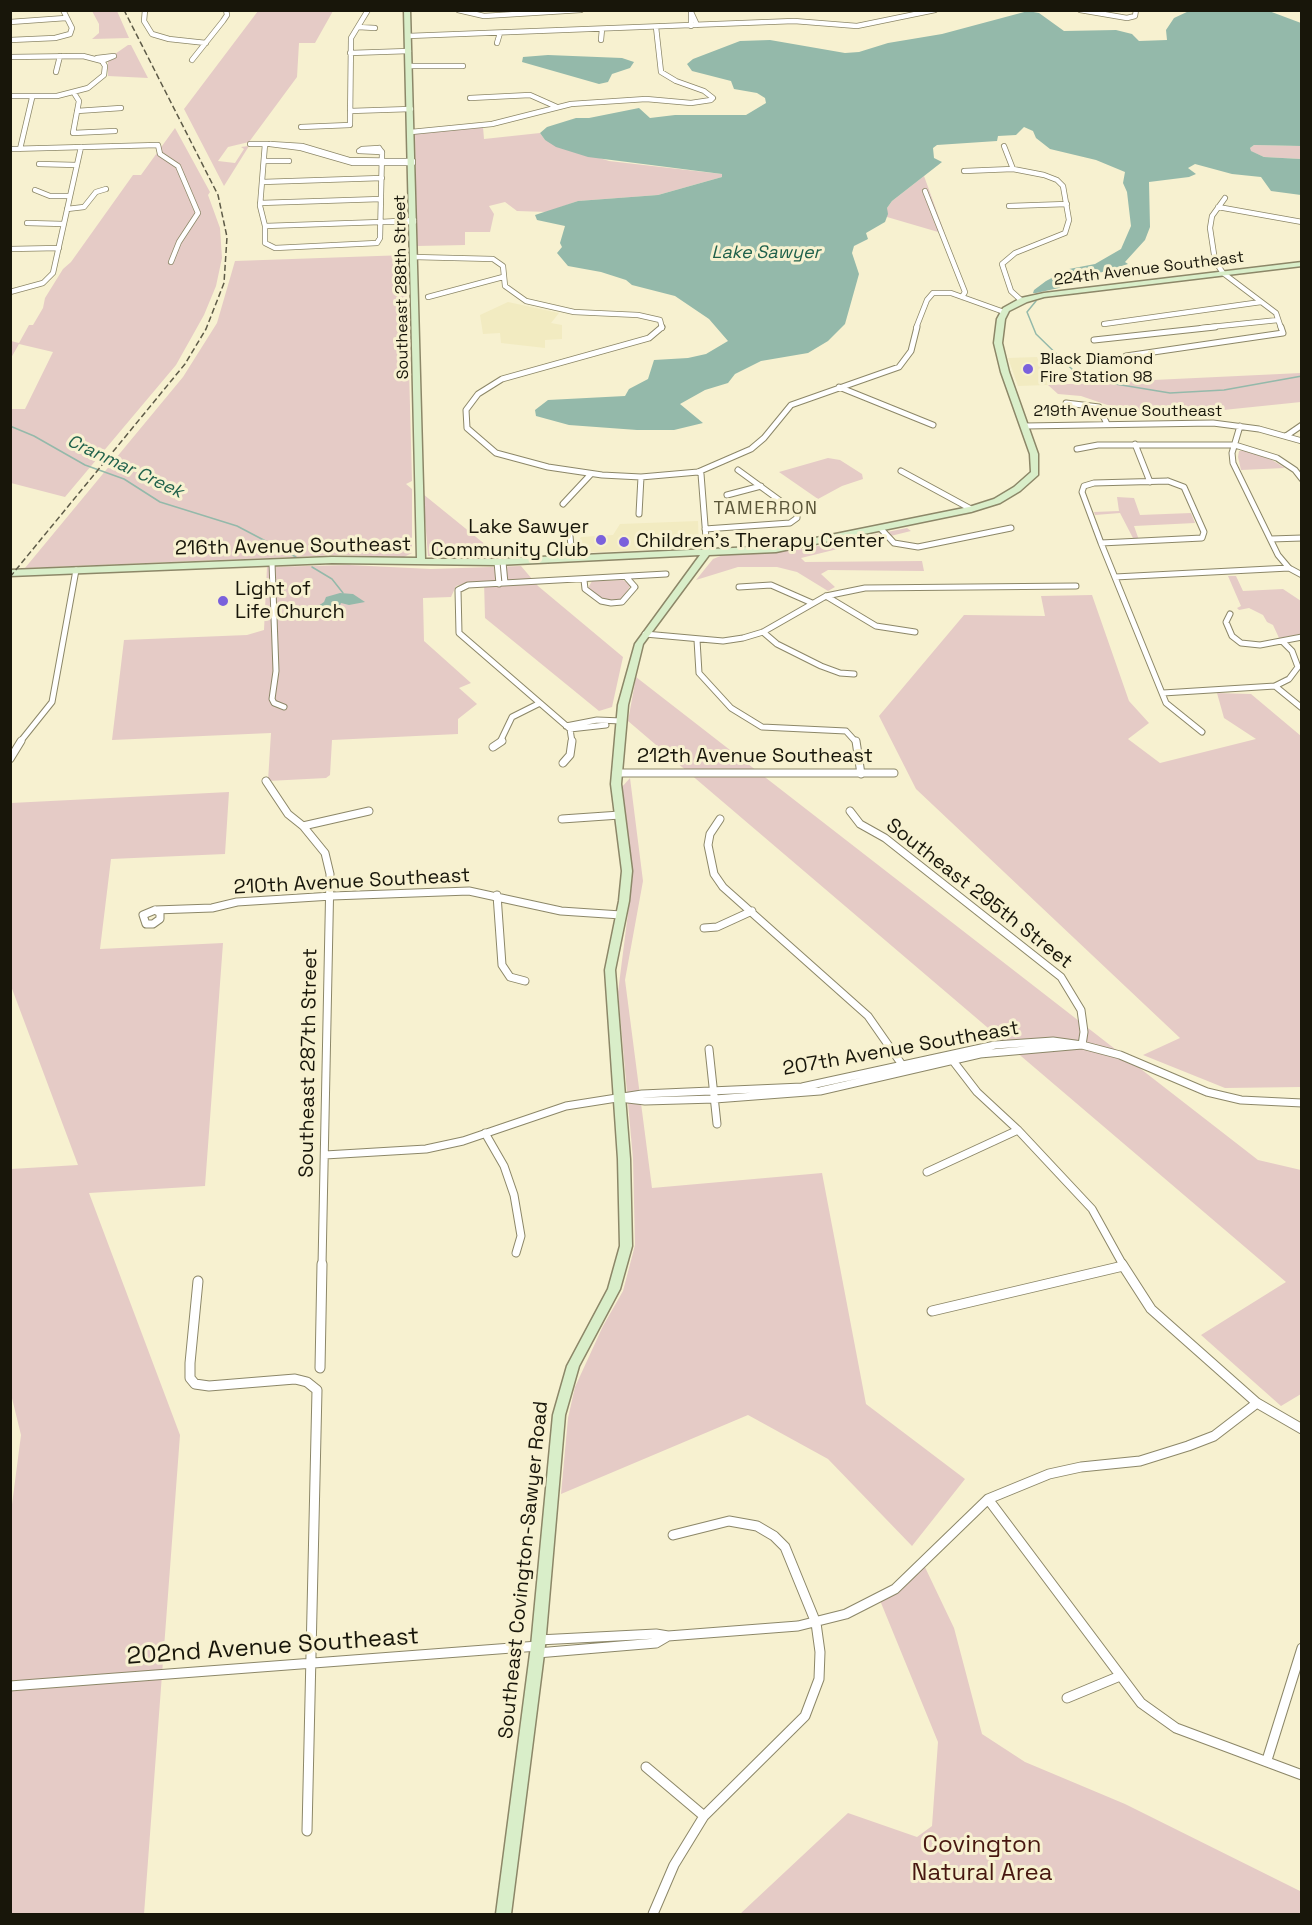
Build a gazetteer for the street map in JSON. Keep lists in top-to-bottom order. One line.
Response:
{"streets":{"street":["224th Avenue Southeast","Southeast 288th Street","219th Avenue Southeast","216th Avenue Southeast","212th Avenue Southeast","210th Avenue Southeast","Southeast 295th Street","207th Avenue Southeast","Southeast 287th Street","Southeast Covington-Sawyer Road","202nd Avenue Southeast"]},"crossings":[["Southeast 288th Street","216th Avenue Southeast"],["219th Avenue Southeast","216th Avenue Southeast"],["216th Avenue Southeast","Southeast Covington-Sawyer Road"],["212th Avenue Southeast","Southeast Covington-Sawyer Road"],["210th Avenue Southeast","Southeast 287th Street"],["210th Avenue Southeast","Southeast Covington-Sawyer Road"],["Southeast 295th Street","207th Avenue Southeast"],["207th Avenue Southeast","Southeast 287th Street"],["207th Avenue Southeast","Southeast Covington-Sawyer Road"],["Southeast Covington-Sawyer Road","202nd Avenue Southeast"]],"districts":["TAMERRON"],"water":["Lake Sawyer","Cranmar Creek"],"parks":["Covington Natural Area"],"places":["Black Diamond Fire Station 98","Lake Sawyer Community Club","Children's Therapy Center","Light of Life Church"]}
